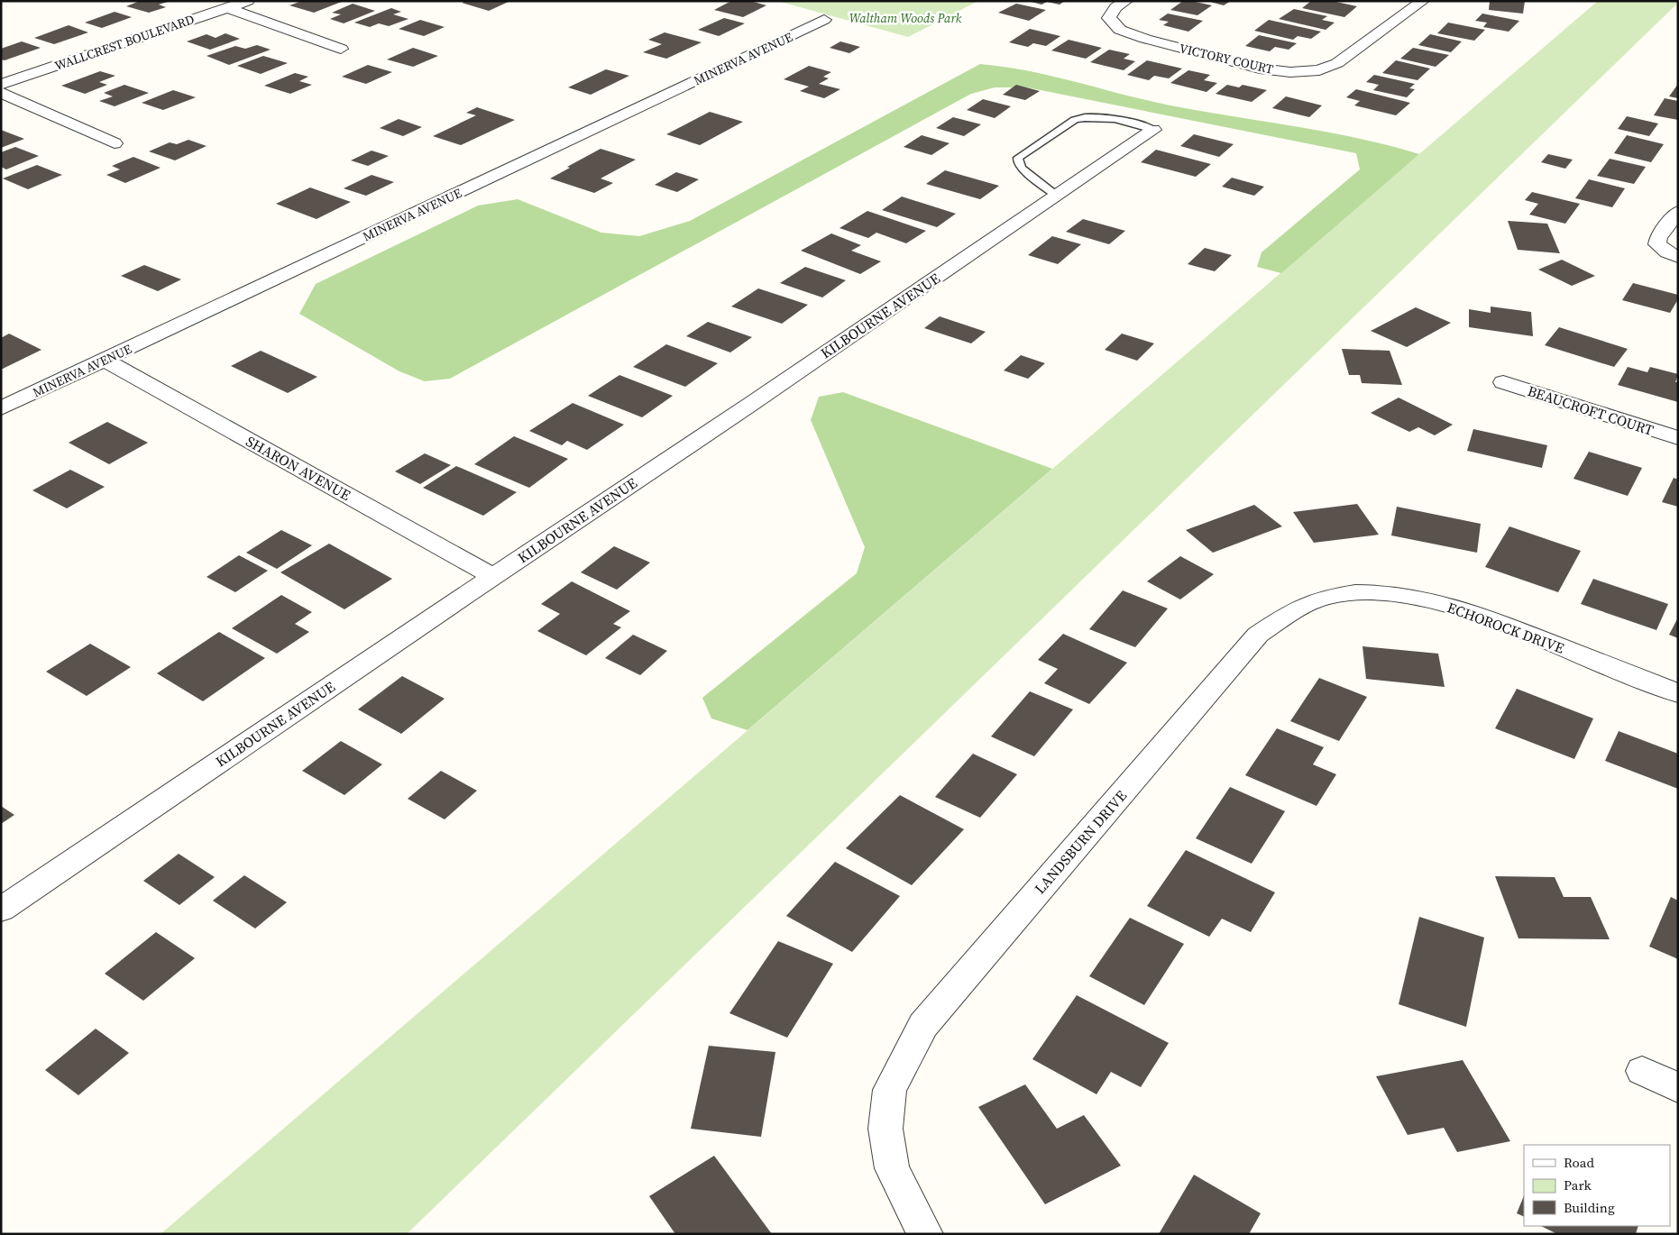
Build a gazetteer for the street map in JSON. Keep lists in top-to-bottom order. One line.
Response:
{"streets":{"street":["WALLCREST BOULEVARD","MINERVA AVENUE","VICTORY COURT","KILBOURNE AVENUE","BEAUCROFT COURT","SHARON AVENUE","ECHOROCK DRIVE","LANDSBURN DRIVE"]},"crossings":[["MINERVA AVENUE","SHARON AVENUE"],["KILBOURNE AVENUE","SHARON AVENUE"],["ECHOROCK DRIVE","LANDSBURN DRIVE"]],"parks":["Waltham Woods Park"],"legend":["Road","Park","Building"]}
